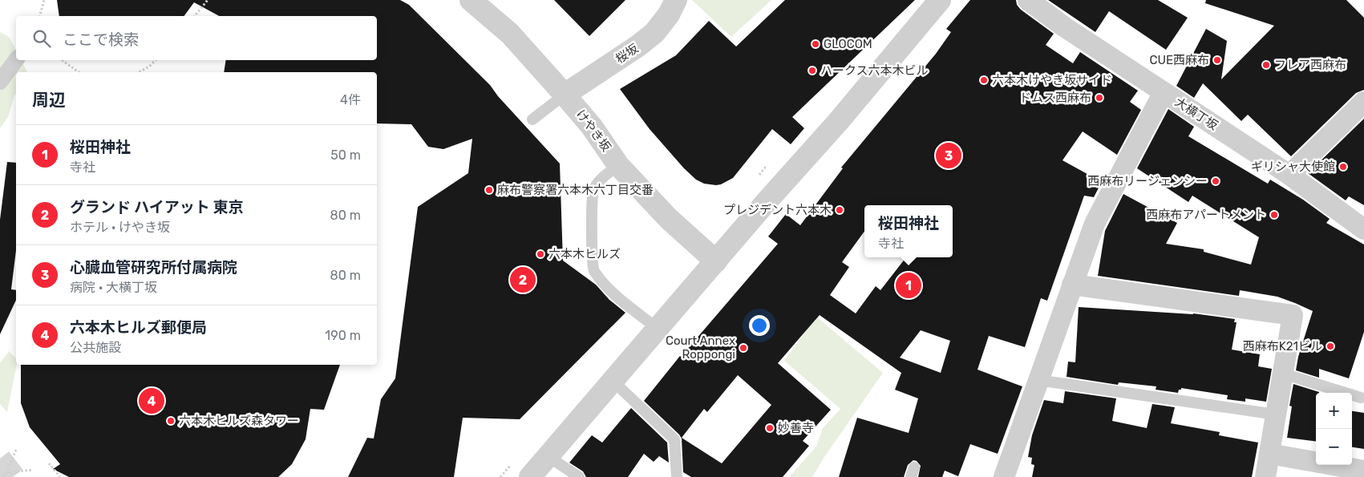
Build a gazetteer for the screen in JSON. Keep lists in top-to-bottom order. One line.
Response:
{"streets":{"street":["桜坂","大横丁坂","けやき坂"]},"crossings":[["桜坂","けやき坂"]],"places":["GLOCOM","CUE西麻布","フレア西麻布","ハークス六本木ビル","六本木けやき坂サイド","ドムス西麻布","ギリシャ大使館","西麻布リージェンシー","麻布警察署六本木六丁目交番","プレジデント六本木","西麻布アパートメント","六本木ヒルズ","西麻布K21ビル","Court Annex Roppongi","六本木ヒルズ森タワー","妙善寺"],"page":{"search":"ここで検索","heading":["周辺","4件"],"list":[{"mark":"1","name":"桜田神社","note":"寺社","value":"50 m"},{"mark":"2","name":"グランド ハイアット 東京","note":"ホテル · けやき坂","value":"80 m"},{"mark":"3","name":"心臓血管研究所付属病院","note":"病院 · 大横丁坂","value":"80 m"},{"mark":"4","name":"六本木ヒルズ郵便局","note":"公共施設","value":"190 m"}],"pins":["3","2","1","4"],"popup":["桜田神社","寺社"],"map_buttons":["+","−"]}}
